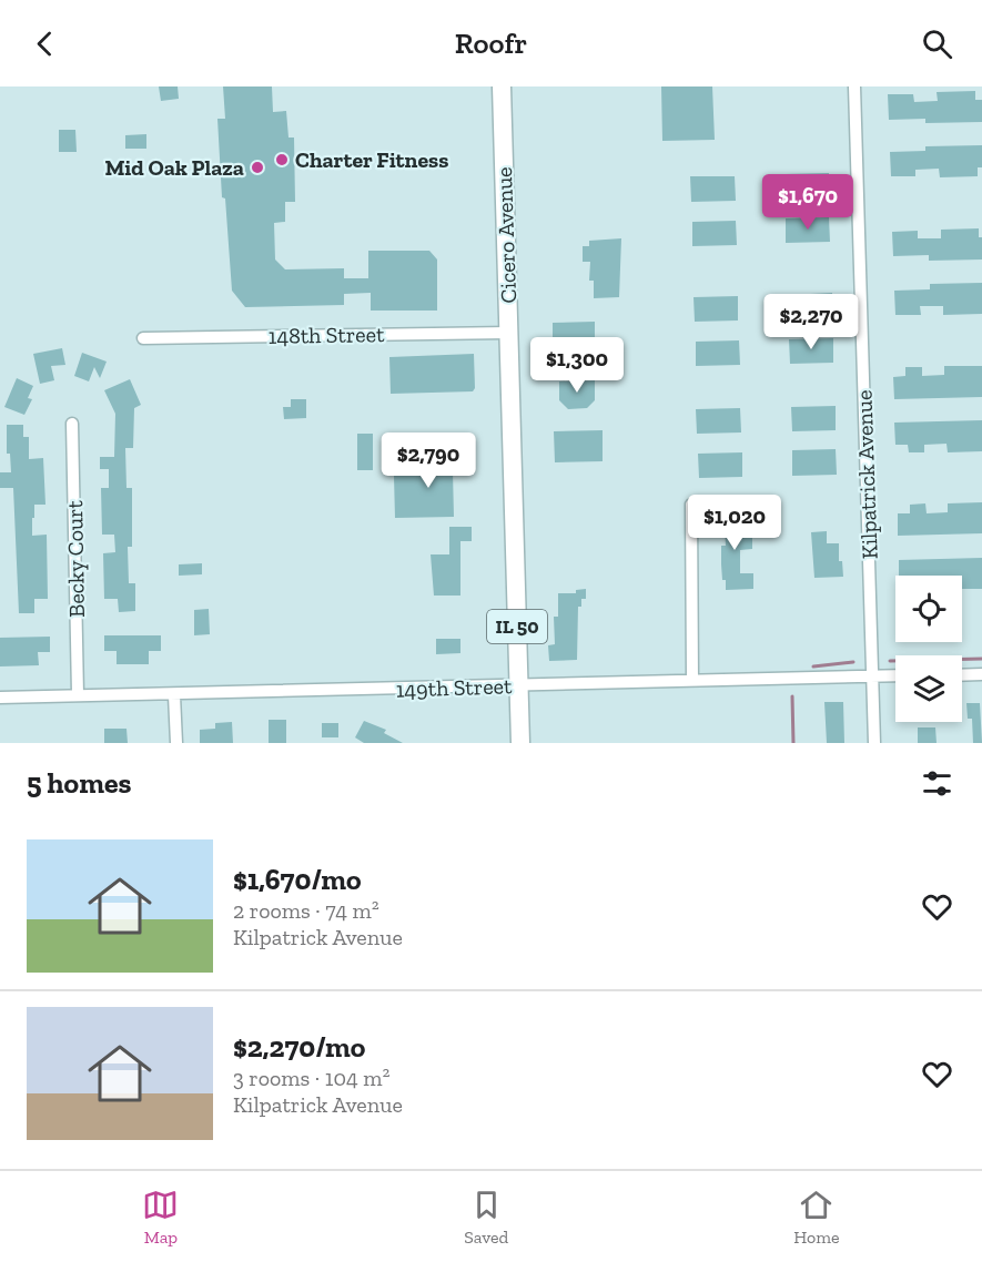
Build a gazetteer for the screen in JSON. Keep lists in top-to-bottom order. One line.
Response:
{"streets":{"main road":["Cicero Avenue","IL 50"],"street":["148th Street","Kilpatrick Avenue","Becky Court","149th Street"]},"crossings":[["Cicero Avenue","148th Street"],["Cicero Avenue","149th Street"],["Kilpatrick Avenue","149th Street"],["Becky Court","149th Street"]],"places":["Charter Fitness","Mid Oak Plaza"],"page":{"header":"Roofr","price":["$1,670","$2,270","$1,300","$2,790","$1,020"],"heading":"5 homes","list":[{"name":"$1,670/mo","note":"2 rooms · 74 m² · Kilpatrick Avenue"},{"name":"$2,270/mo","note":"3 rooms · 104 m² · Kilpatrick Avenue"}],"tabs":["Map","Saved","Home"]}}
